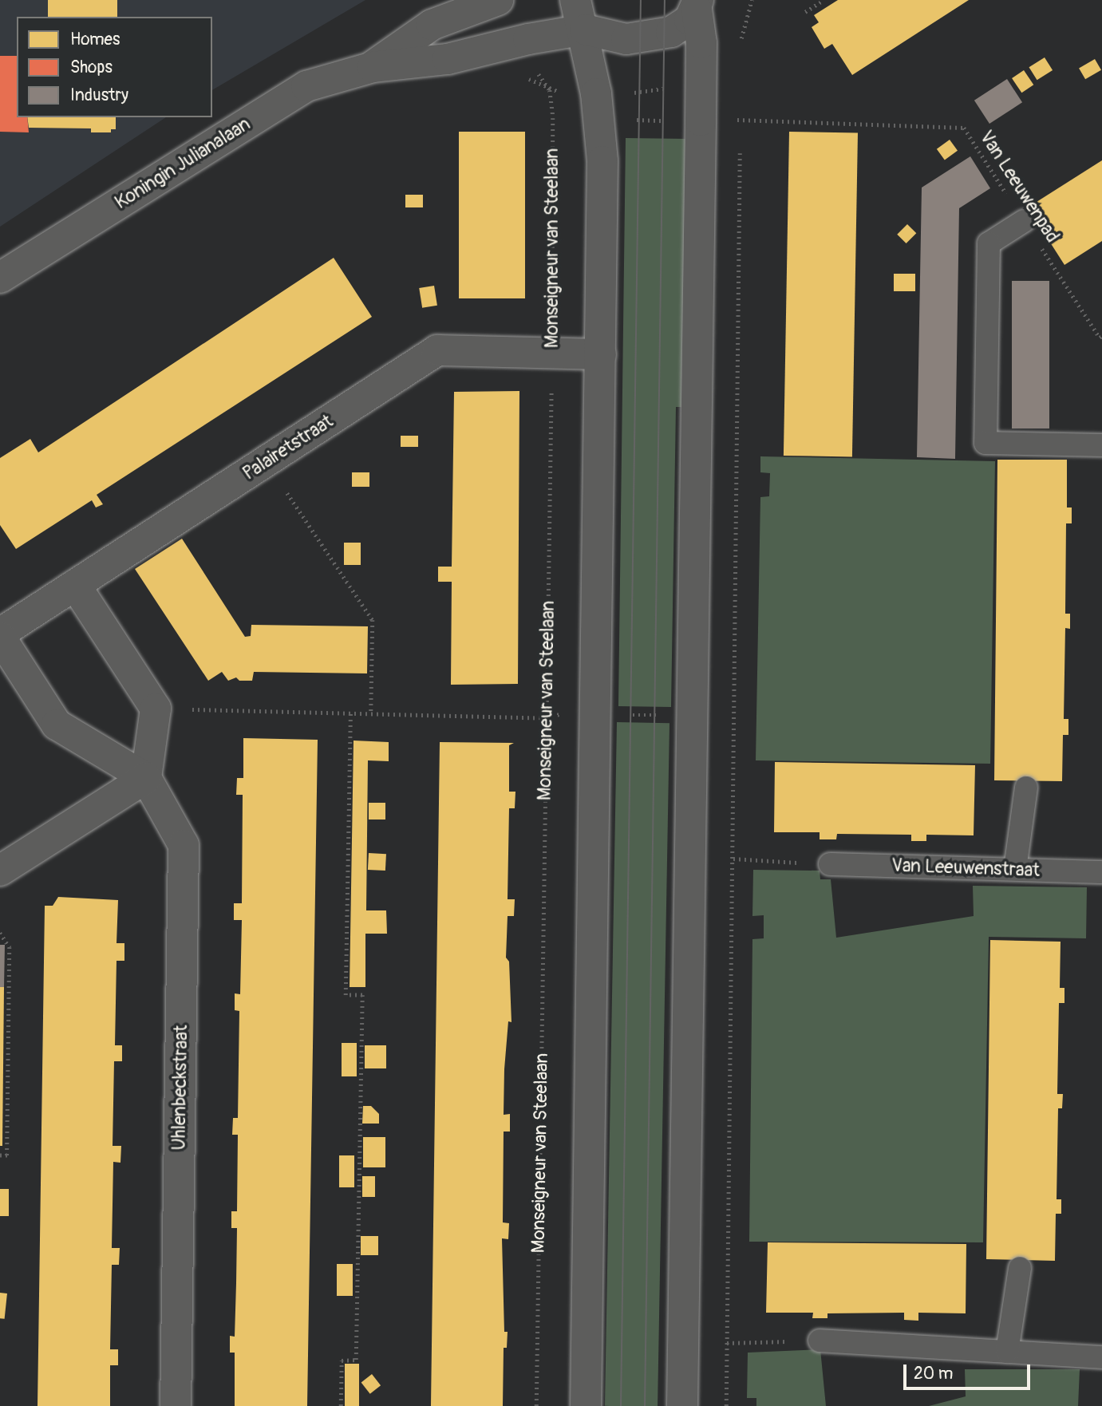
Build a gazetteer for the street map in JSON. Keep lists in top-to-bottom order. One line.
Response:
{"streets":{"main road":["Koningin Julianalaan","Palairetstraat","Uhlenbeckstraat"],"lane":["Van Leeuwenstraat"],"path":["Van Leeuwenpad","Monseigneur van Steelaan"]},"crossings":[["Koningin Julianalaan","Monseigneur van Steelaan"],["Monseigneur van Steelaan","Palairetstraat"],["Palairetstraat","Uhlenbeckstraat"]],"legend":["Homes","Shops","Industry"],"scale_bar":"20 m"}
